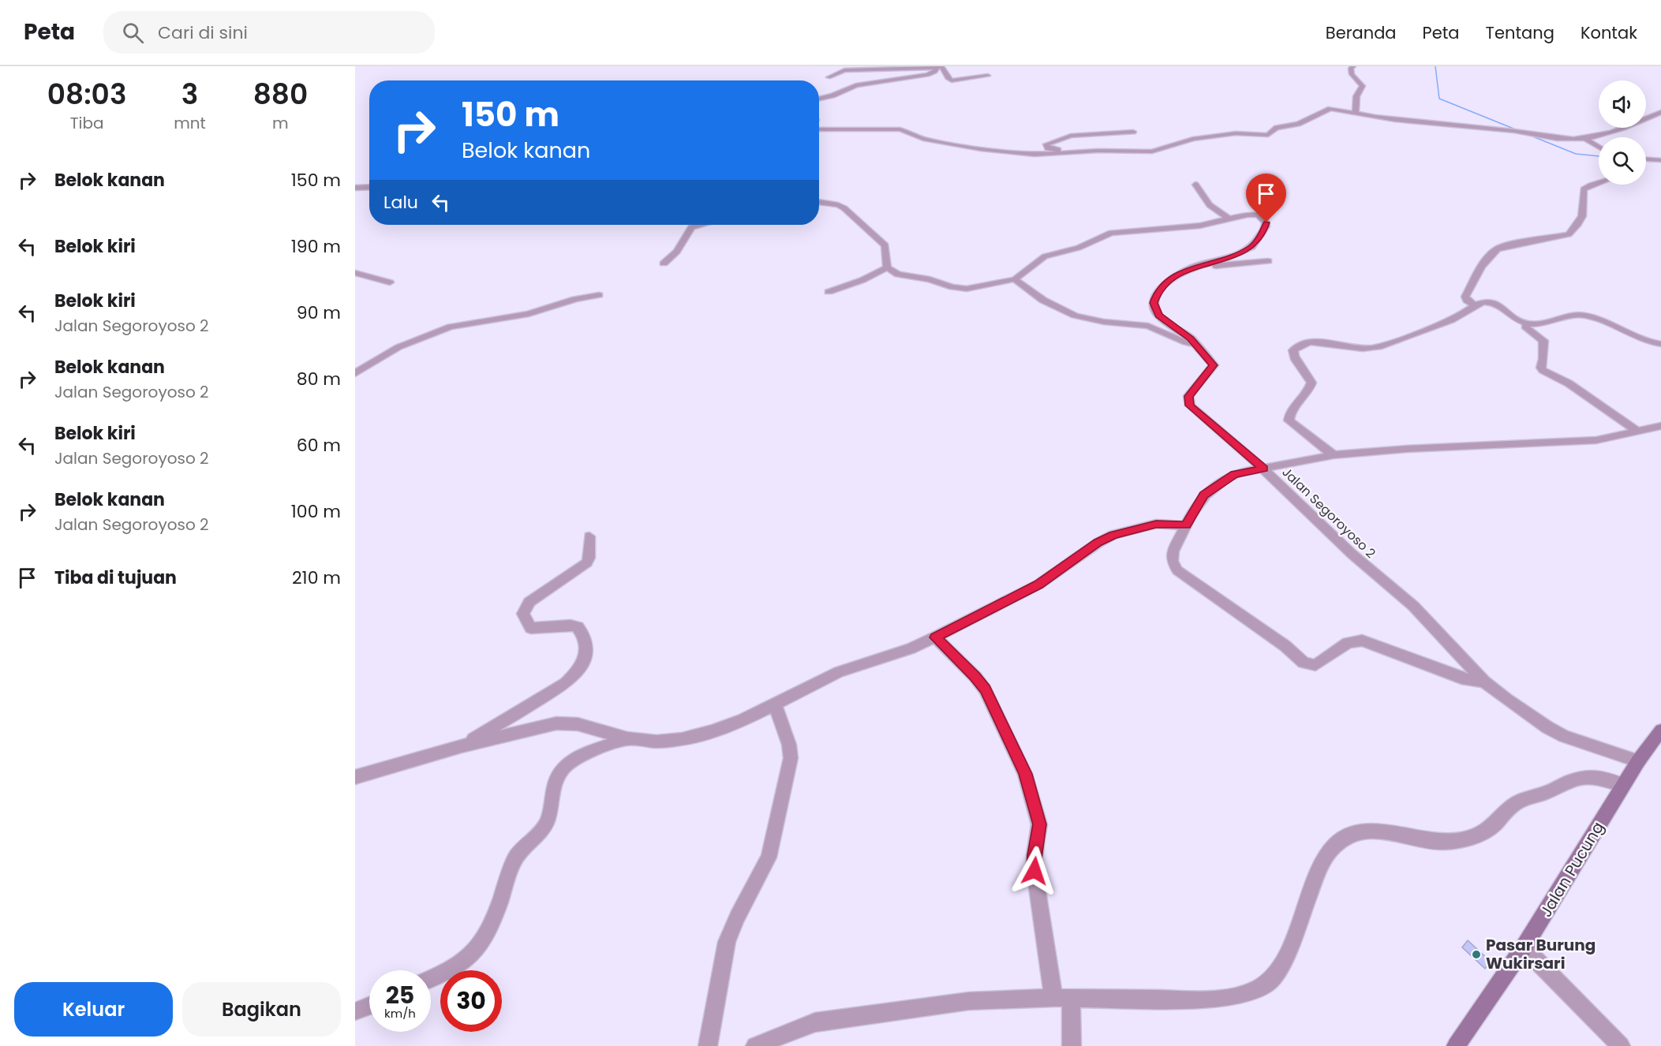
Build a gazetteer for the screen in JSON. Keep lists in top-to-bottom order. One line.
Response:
{"streets":{"main road":["Jalan Pucung"],"street":["Jalan Segoroyoso 2"]},"crossings":[["Jalan Segoroyoso 2","Jalan Pucung"]],"places":["Pasar Burung Wukirsari"],"page":{"header":"Peta","search":"Cari di sini","nav":["Beranda","Peta","Tentang","Kontak"],"eta":["08:03","Tiba","3","mnt","880","m"],"turn":["150 m","Belok kanan"],"list":[{"name":"Belok kanan","value":"150 m"},{"name":"Belok kiri","value":"190 m"},{"name":"Belok kiri","note":"Jalan Segoroyoso 2","value":"90 m"},{"name":"Belok kanan","note":"Jalan Segoroyoso 2","value":"80 m"},{"name":"Belok kiri","note":"Jalan Segoroyoso 2","value":"60 m"},{"name":"Belok kanan","note":"Jalan Segoroyoso 2","value":"100 m"},{"name":"Tiba di tujuan","value":"210 m"}],"then":"Lalu","speed":"25 km/h","limit":"30","buttons":["Keluar","Bagikan"]}}
